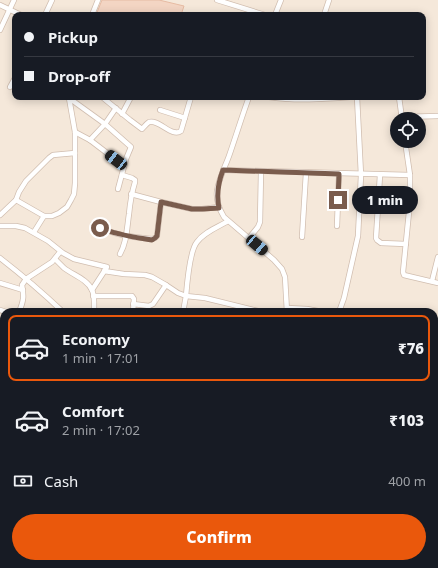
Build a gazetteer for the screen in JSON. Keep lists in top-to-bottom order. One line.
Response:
{"page":{"banner":["Pickup","Drop-off"],"bubble":"1 min","list":[{"name":"Economy","note":"1 min · 17:01","value":"₹76"},{"name":"Comfort","note":"2 min · 17:02","value":"₹103"}],"pay":["Cash","400 m"],"buttons":"Confirm"}}
